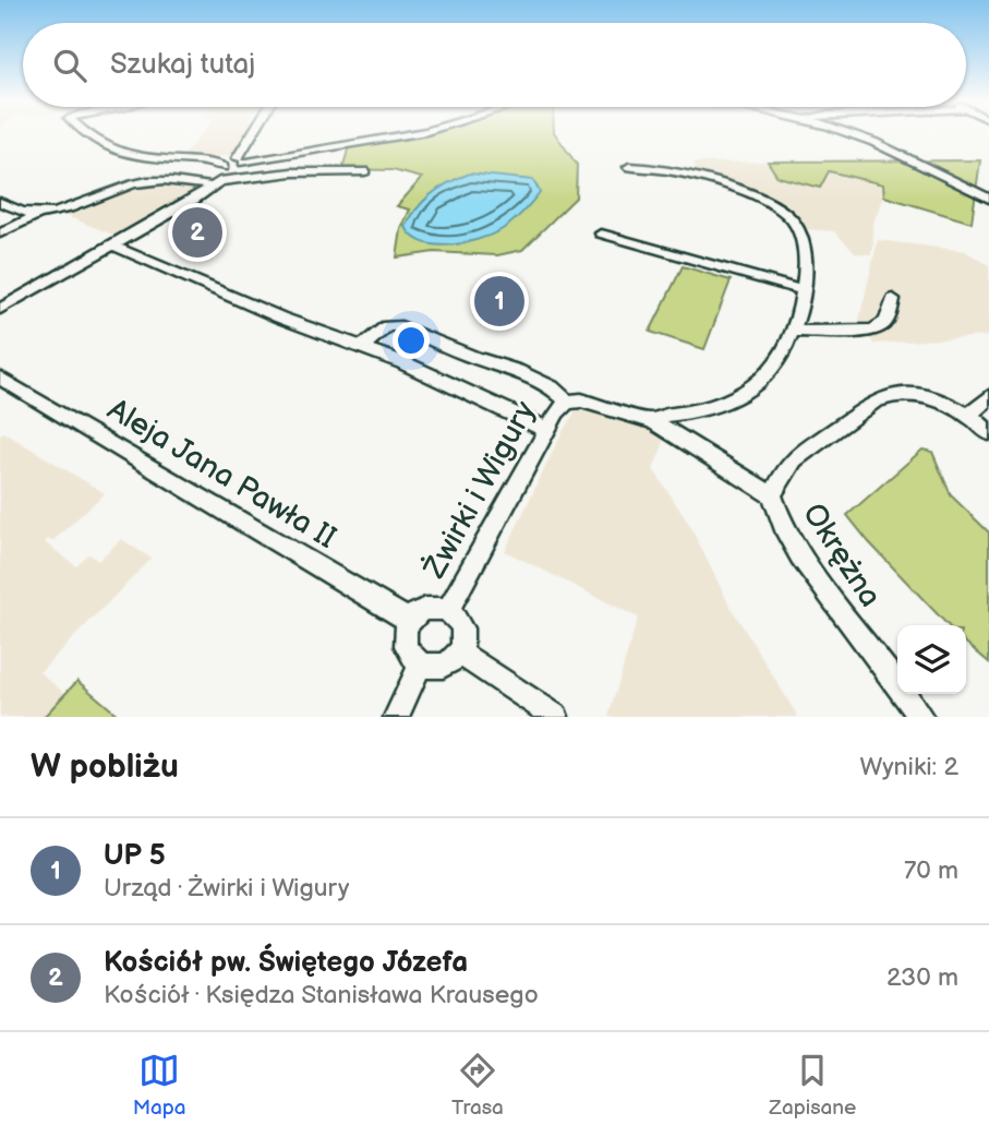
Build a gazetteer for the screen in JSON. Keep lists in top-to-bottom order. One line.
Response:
{"streets":{"street":["Aleja Jana Pawła II","Żwirki i Wigury","Okrężna"]},"crossings":[["Aleja Jana Pawła II","Żwirki i Wigury"],["Żwirki i Wigury","Okrężna"]],"page":{"search":"Szukaj tutaj","pins":["2","1"],"heading":["W pobliżu","Wyniki: 2"],"list":[{"mark":"1","name":"UP 5","note":"Urząd · Żwirki i Wigury","value":"70 m"},{"mark":"2","name":"Kościół pw. Świętego Józefa","note":"Kościół · Księdza Stanisława Krausego","value":"230 m"}],"nav":["Mapa","Trasa","Zapisane"]}}
